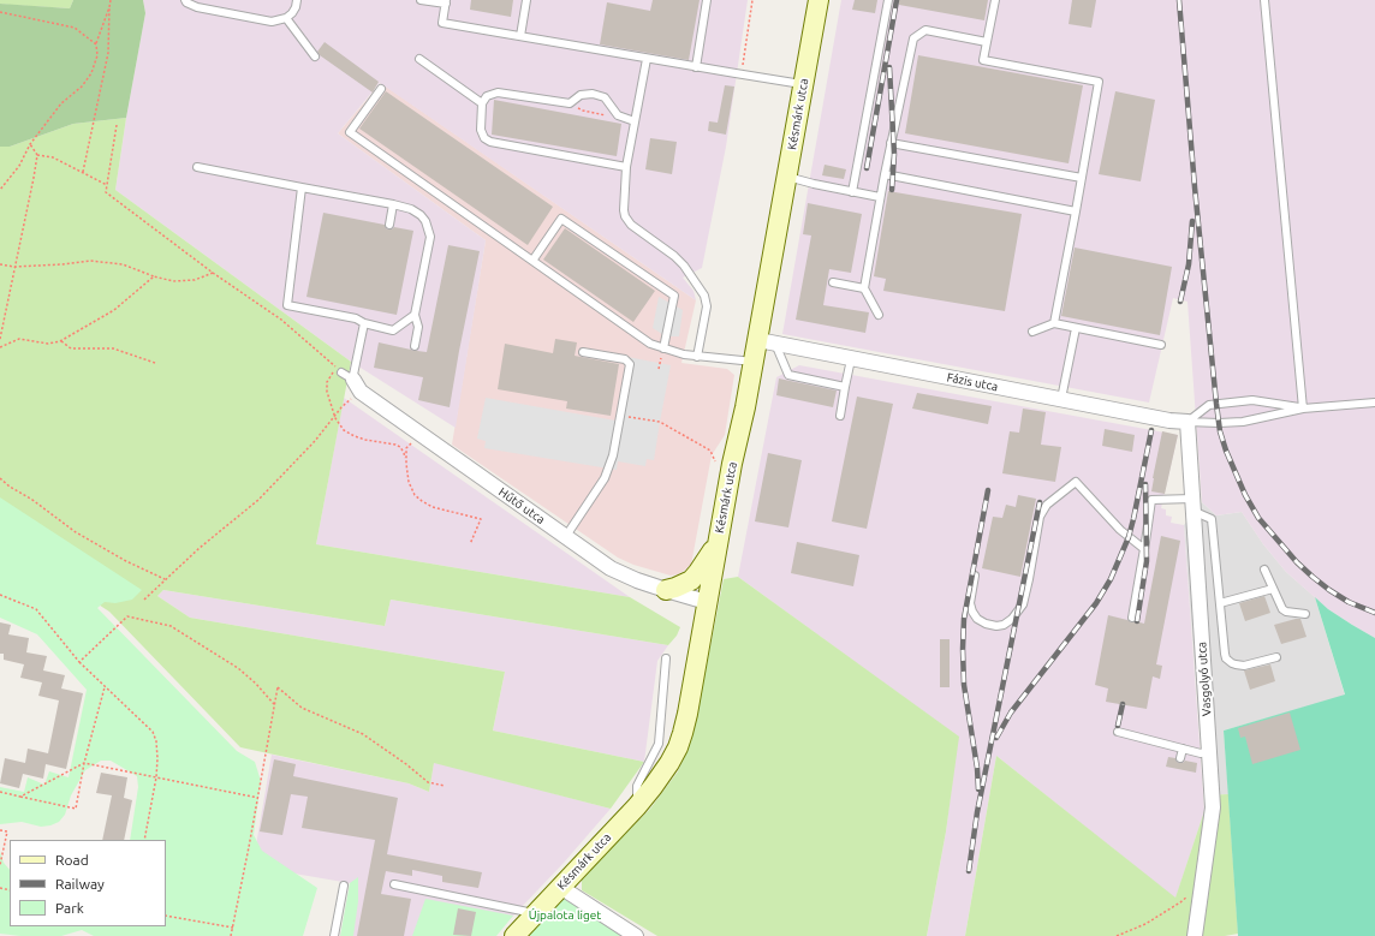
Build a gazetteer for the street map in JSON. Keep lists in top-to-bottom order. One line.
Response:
{"streets":{"street":["Késmárk utca","Fázis utca","Hűtő utca","Vasgolyó utca"]},"crossings":[["Késmárk utca","Fázis utca"],["Késmárk utca","Hűtő utca"],["Fázis utca","Vasgolyó utca"]],"parks":["Újpalota liget"],"legend":["Road","Railway","Park"]}
